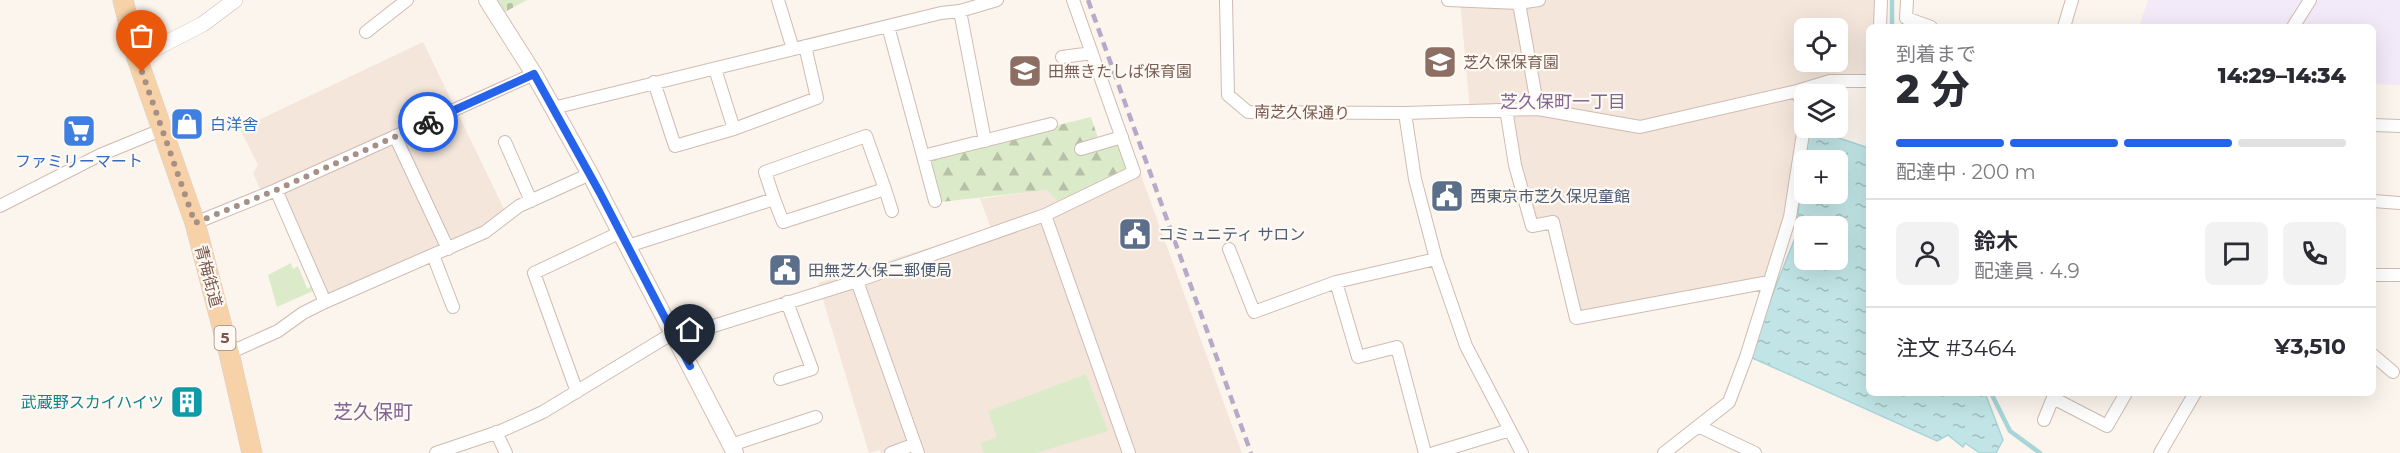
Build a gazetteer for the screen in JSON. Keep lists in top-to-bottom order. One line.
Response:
{"streets":{"main road":["青梅街道","5"],"street":["南芝久保通り"]},"districts":["芝久保町一丁目","芝久保町"],"places":{"school or university":["芝久保保育園","田無きたしば保育園"],"shop":["白洋舎"],"supermarket":["ファミリーマート"],"public building":["西東京市芝久保児童館","コミュニティ サロン","田無芝久保二郵便局"],"building":["武蔵野スカイハイツ"]},"page":{"map_buttons":["+","−"],"heading":["2 分","到着まで","14:29–14:34"],"panel":["鈴木","配達員 · 4.9","注文 #3464","¥3,510"],"bar":"配達中 · 200 m"}}
